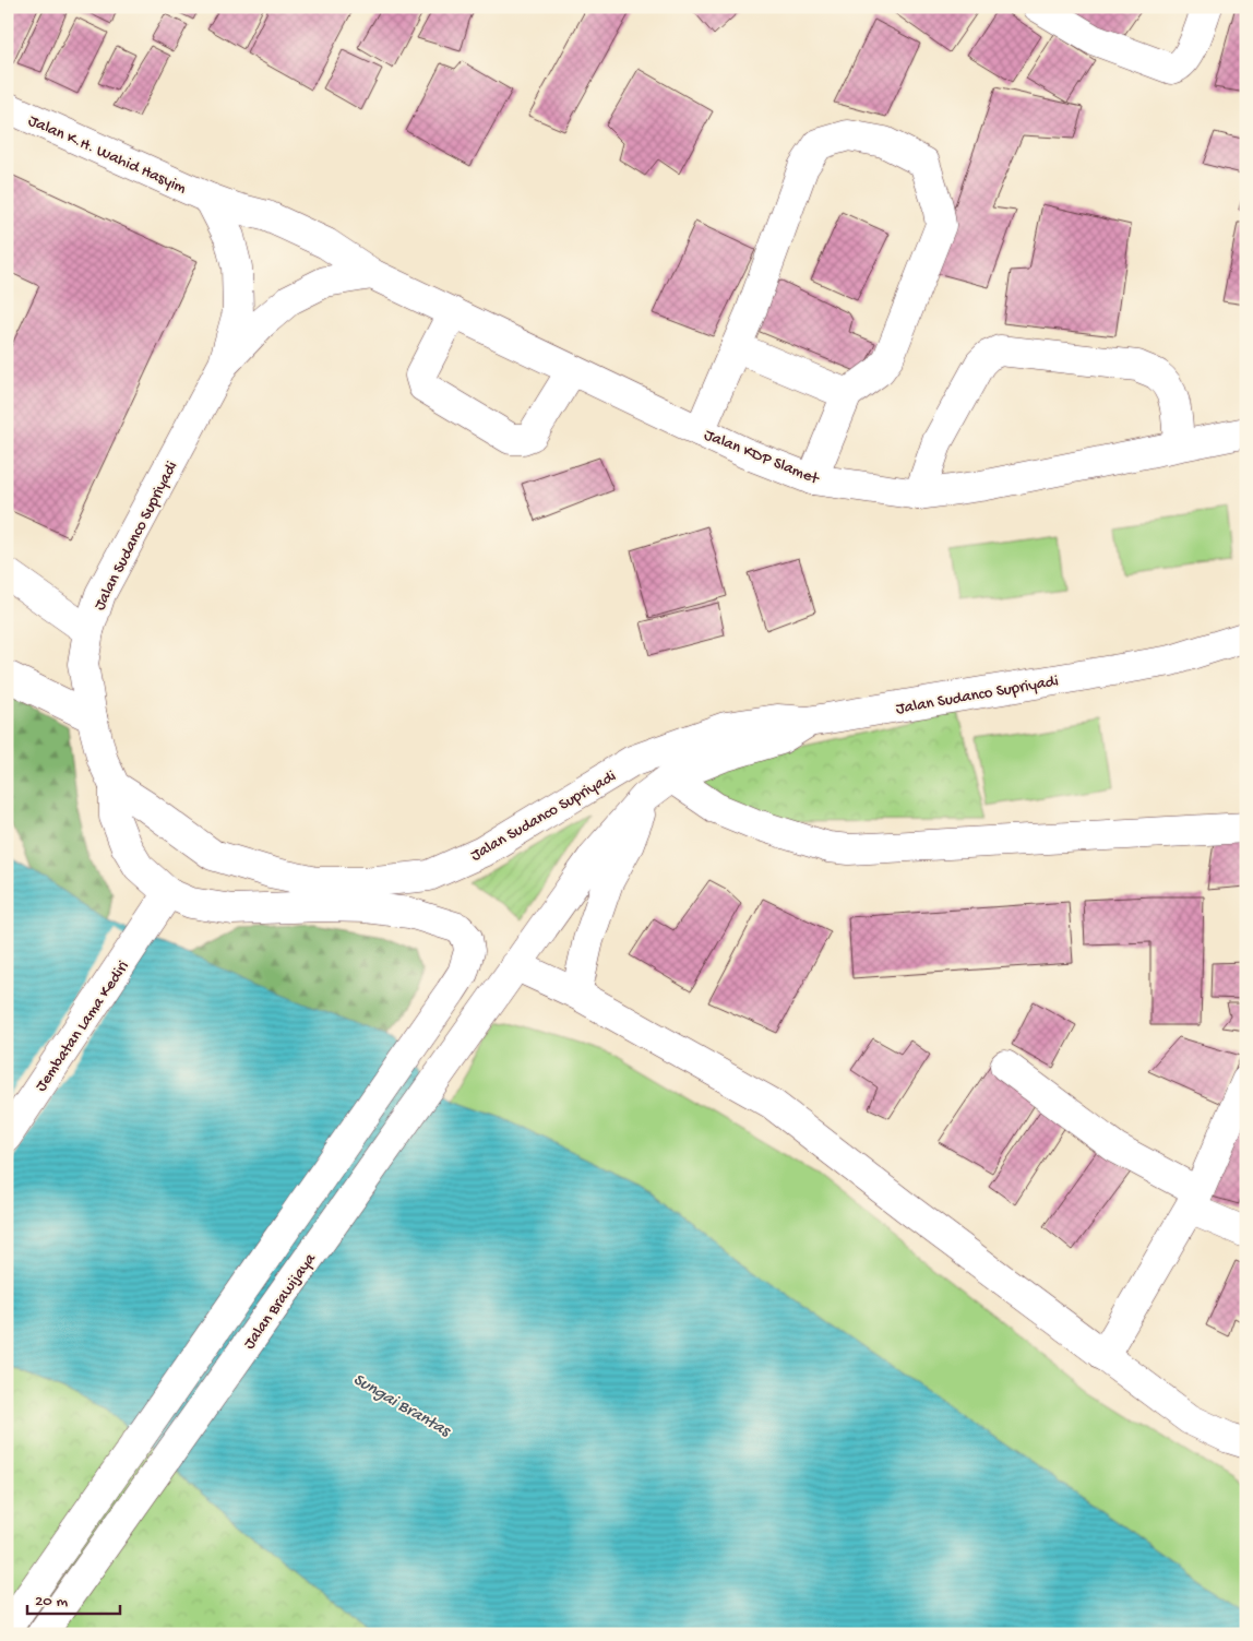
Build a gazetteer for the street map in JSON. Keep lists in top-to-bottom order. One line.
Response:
{"streets":{"main road":["Jalan K.H. Wahid Hasyim","Jalan KDP Slamet","Jalan Sudanco Supriyadi","Jembatan Lama Kediri","Jalan Brawijaya"]},"crossings":[["Jalan K.H. Wahid Hasyim","Jalan KDP Slamet"],["Jalan Sudanco Supriyadi","Jalan Brawijaya"]],"water":["Sungai Brantas"],"scale_bar":"20 m"}
